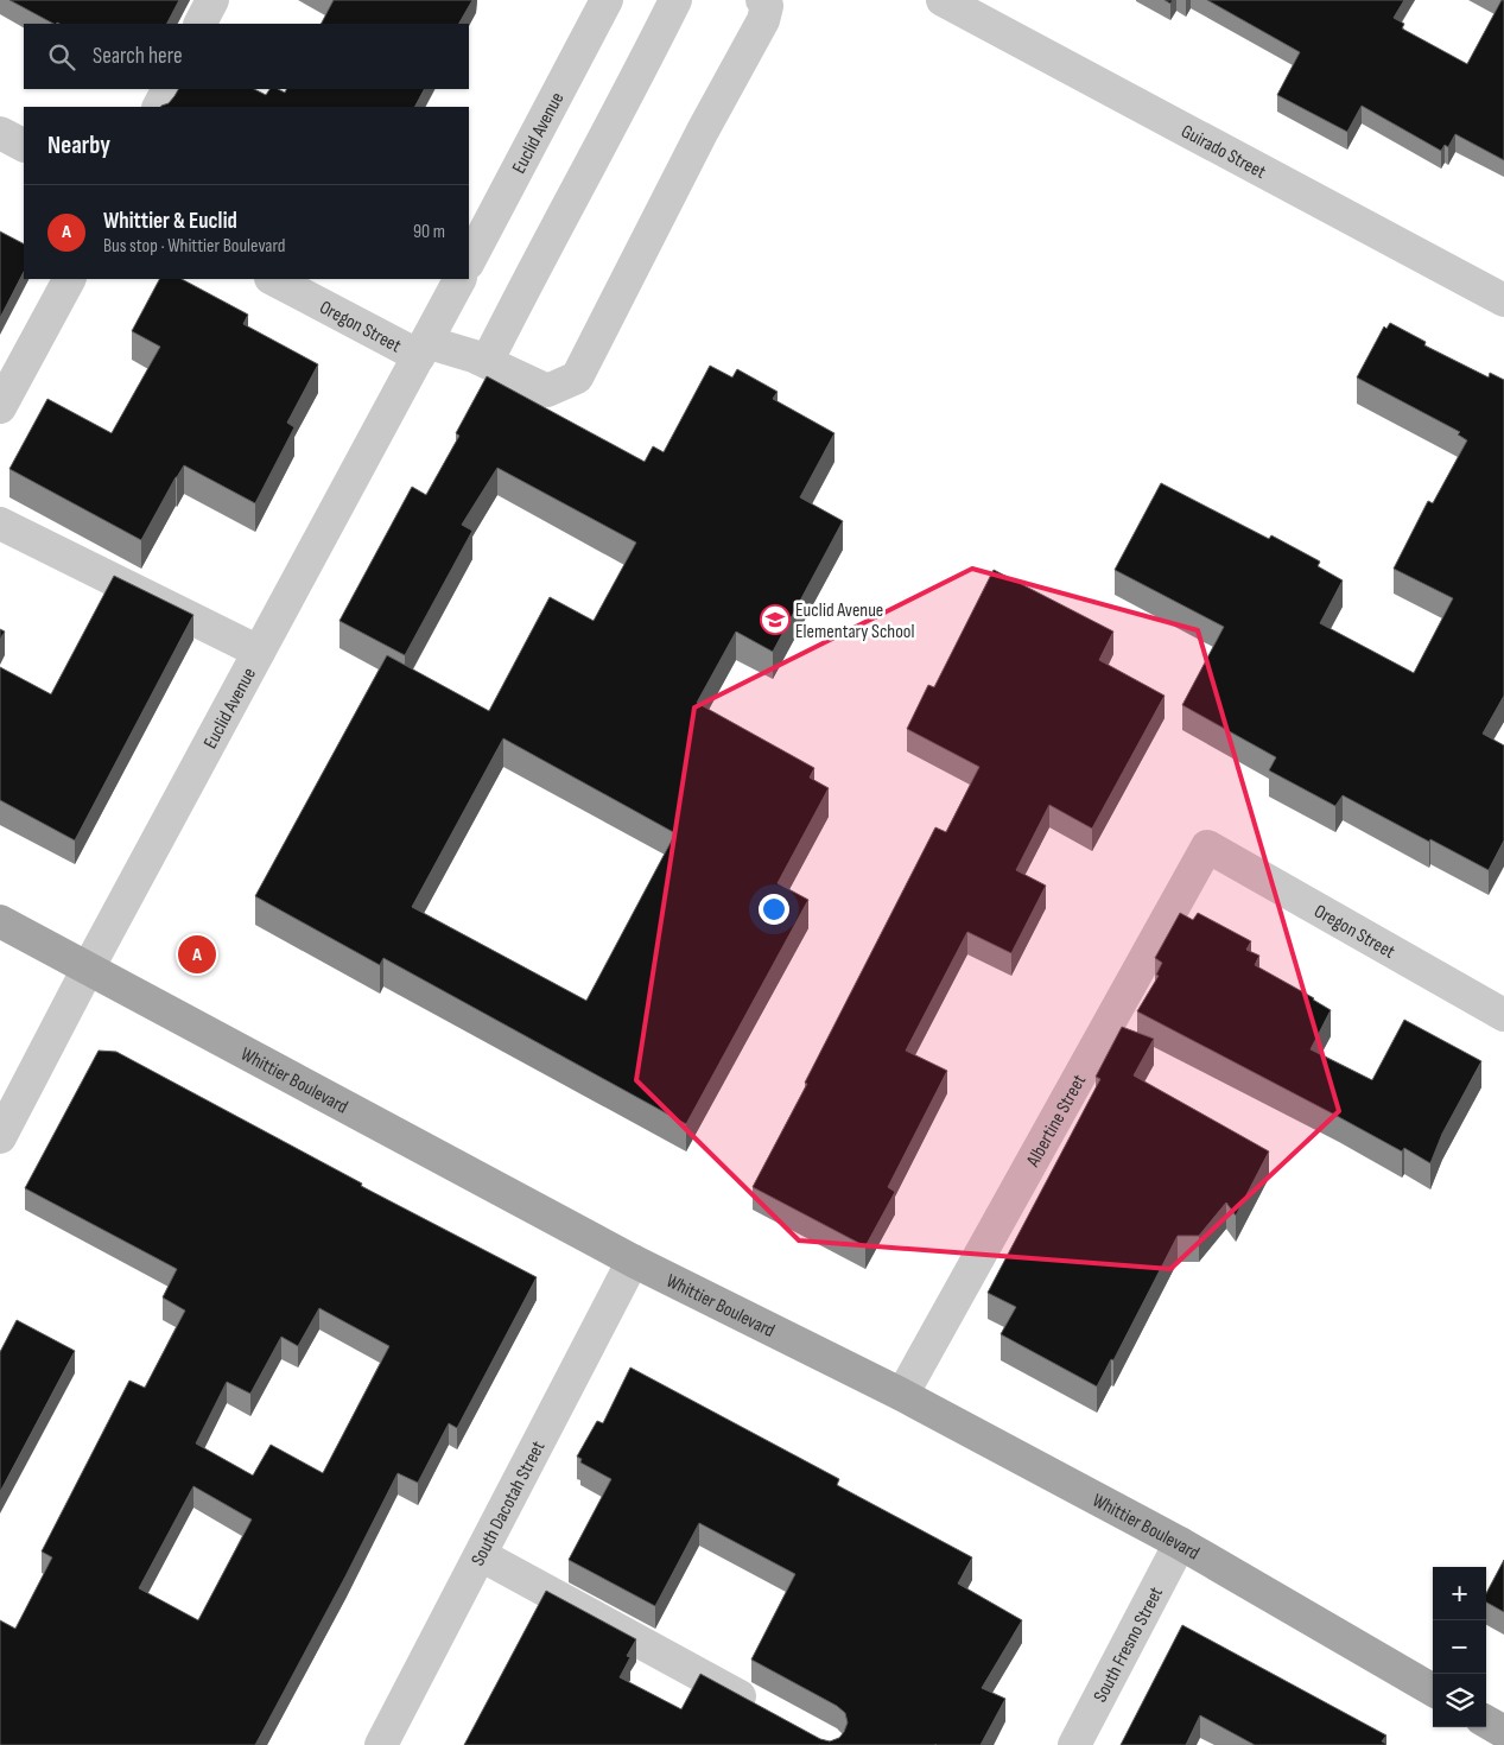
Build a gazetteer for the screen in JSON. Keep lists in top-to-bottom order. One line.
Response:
{"streets":{"main road":["Whittier Boulevard"],"street":["Euclid Avenue","Guirado Street","Oregon Street","Albertine Street","South Dacotah Street","South Fresno Street"]},"crossings":[["Euclid Avenue","Oregon Street"],["Euclid Avenue","Whittier Boulevard"],["Oregon Street","Albertine Street"],["Whittier Boulevard","Albertine Street"],["Whittier Boulevard","South Dacotah Street"],["Whittier Boulevard","South Fresno Street"]],"places":{"school or university":["Euclid Avenue Elementary School"]},"page":{"search":"Search here","heading":"Nearby","list":[{"mark":"A","name":"Whittier & Euclid","note":"Bus stop · Whittier Boulevard","value":"90 m"}],"pins":"A","map_buttons":["+","−"]}}
